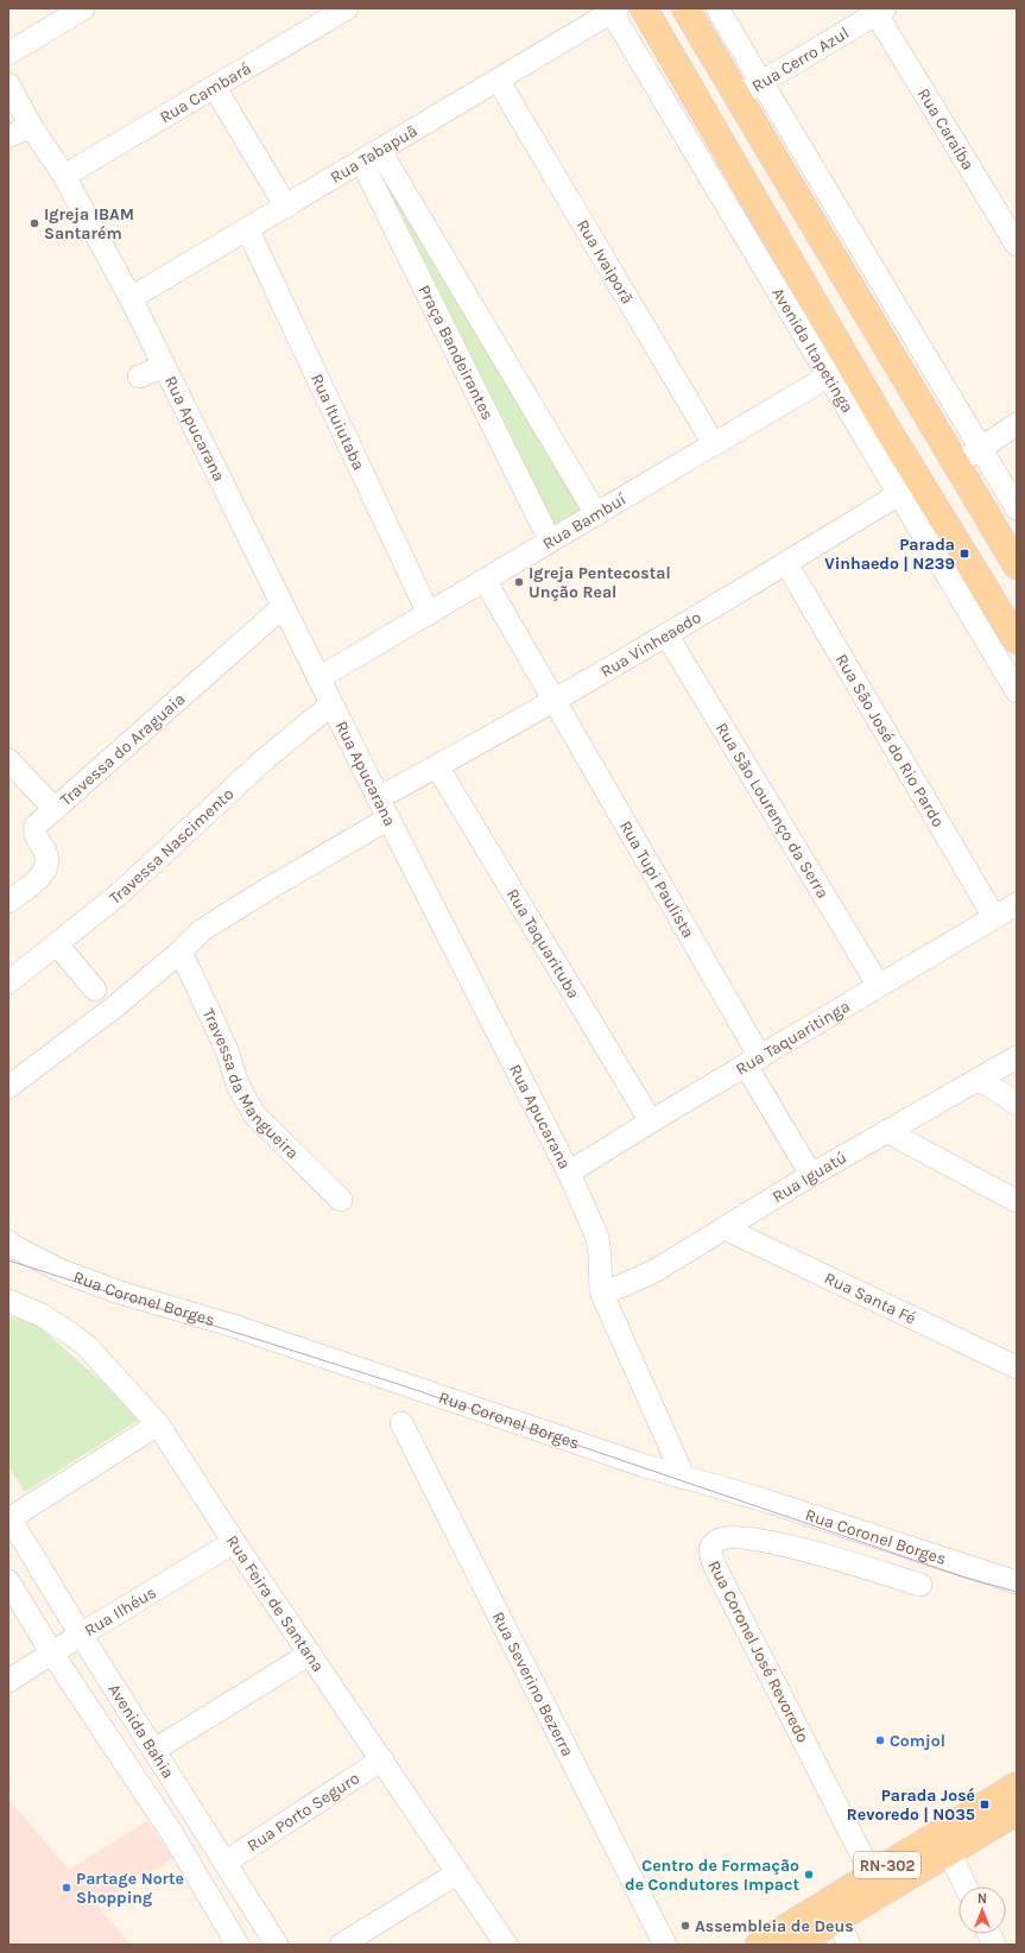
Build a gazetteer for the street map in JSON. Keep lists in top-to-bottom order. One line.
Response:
{"streets":{"main road":["Avenida Itapetinga","RN-302"],"street":["Rua Cerro Azul","Rua Cambará","Rua Caraíba","Rua Tabapuã","Rua Ivaiporã","Praça Bandeirantes","Rua Ituiutaba","Rua Apucarana","Rua Bambuí","Rua Vinheaedo","Rua São José do Rio Pardo","Travessa do Araguaia","Rua São Lourenço da Serra","Travessa Nascimento","Rua Tupi Paulista","Rua Taquarituba","Rua Taquaritinga","Travessa da Mangueira","Rua Iguatú","Rua Santa Fé","Rua Coronel Borges","Rua Feira de Santana","Rua Ilhéus","Rua Coronel José Revoredo","Rua Severino Bezerra","Avenida Bahia","Rua Porto Seguro"]},"crossings":[["Rua Cerro Azul","Rua Caraíba"],["Rua Cambará","Rua Apucarana"],["Rua Tabapuã","Rua Ivaiporã"],["Rua Tabapuã","Avenida Itapetinga"],["Rua Tabapuã","Praça Bandeirantes"],["Rua Tabapuã","Rua Ituiutaba"],["Rua Tabapuã","Rua Apucarana"],["Rua Ivaiporã","Rua Bambuí"],["Avenida Itapetinga","Rua Bambuí"],["Avenida Itapetinga","Rua Vinheaedo"],["Praça Bandeirantes","Rua Bambuí"],["Rua Ituiutaba","Rua Bambuí"],["Rua Apucarana","Rua Bambuí"],["Rua Apucarana","Rua Vinheaedo"],["Rua Apucarana","Travessa do Araguaia"],["Rua Apucarana","Travessa Nascimento"],["Rua Apucarana","Rua Taquaritinga"],["Rua Apucarana","Rua Iguatú"],["Rua Apucarana","Rua Coronel Borges"],["Rua Bambuí","Rua Tupi Paulista"],["Rua Vinheaedo","Rua São José do Rio Pardo"],["Rua Vinheaedo","Rua São Lourenço da Serra"],["Rua Vinheaedo","Rua Tupi Paulista"],["Rua Vinheaedo","Rua Taquarituba"],["Rua São José do Rio Pardo","Rua Taquaritinga"],["Rua São Lourenço da Serra","Rua Taquaritinga"],["Rua Tupi Paulista","Rua Taquaritinga"],["Rua Tupi Paulista","Rua Iguatú"],["Rua Taquarituba","Rua Taquaritinga"],["Rua Iguatú","Rua Santa Fé"],["Rua Feira de Santana","Rua Ilhéus"],["Rua Feira de Santana","Rua Porto Seguro"],["Rua Ilhéus","Avenida Bahia"],["Rua Coronel José Revoredo","RN-302"],["Avenida Bahia","Rua Porto Seguro"]],"places":{"other":["Igreja IBAM Santarém","Igreja Pentecostal Unção Real","Comjol","Centro de Formação de Condutores Impact","Partage Norte Shopping","Assembleia de Deus"],"transit":["Parada Vinhaedo | N239","Parada José Revoredo | N035"]},"north":"top"}
